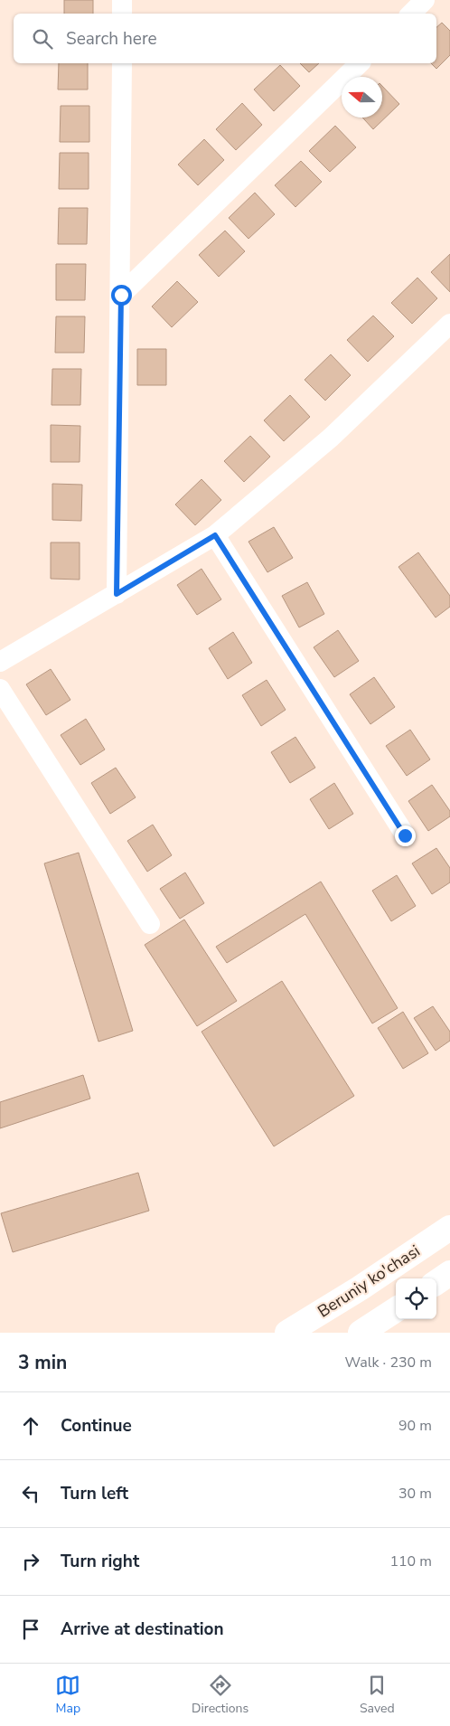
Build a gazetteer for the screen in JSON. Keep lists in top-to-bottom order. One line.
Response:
{"streets":{"main road":["Beruniy ko'chasi"]},"north":"left","page":{"search":"Search here","heading":["3 min","Walk · 230 m"],"list":[["Continue","90 m"],["Turn left","30 m"],["Turn right","110 m"],"Arrive at destination"],"nav":["Map","Directions","Saved"]}}
